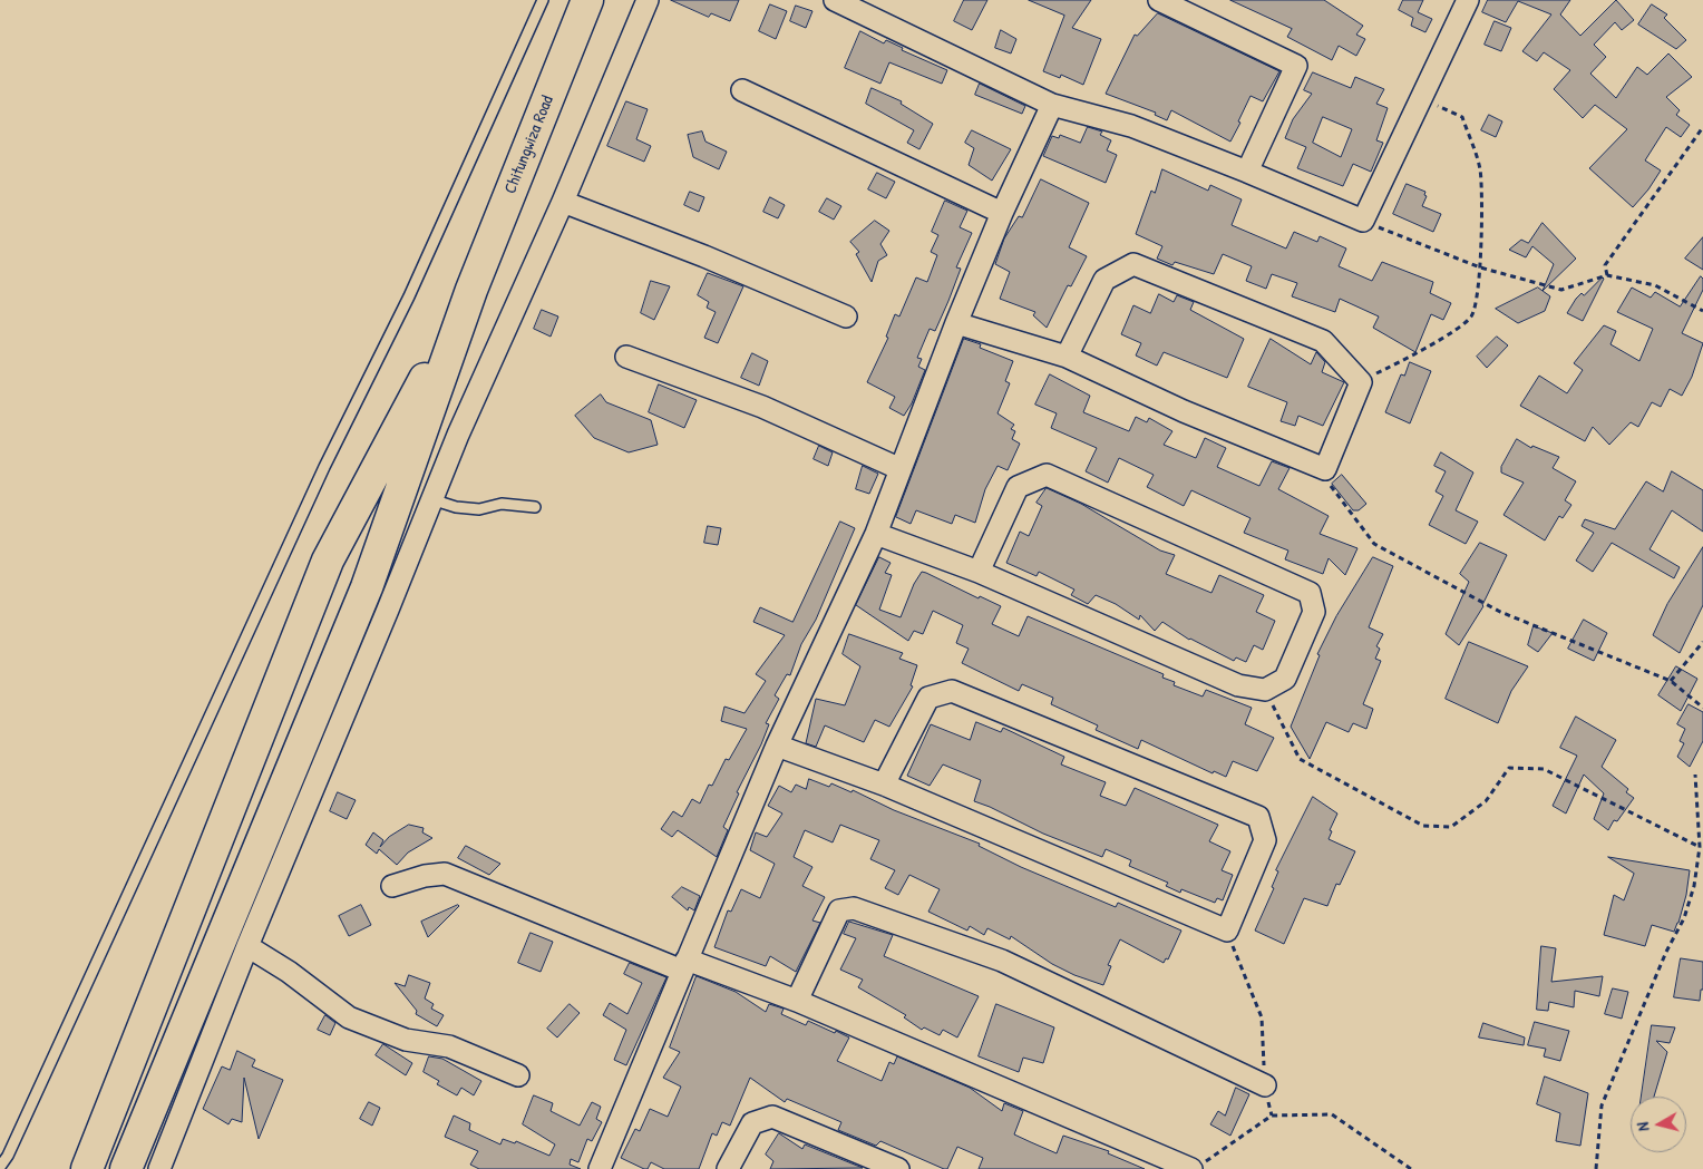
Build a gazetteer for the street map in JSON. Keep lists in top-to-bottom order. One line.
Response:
{"streets":{"main road":["Chitungwiza Road"]},"north":"left"}
